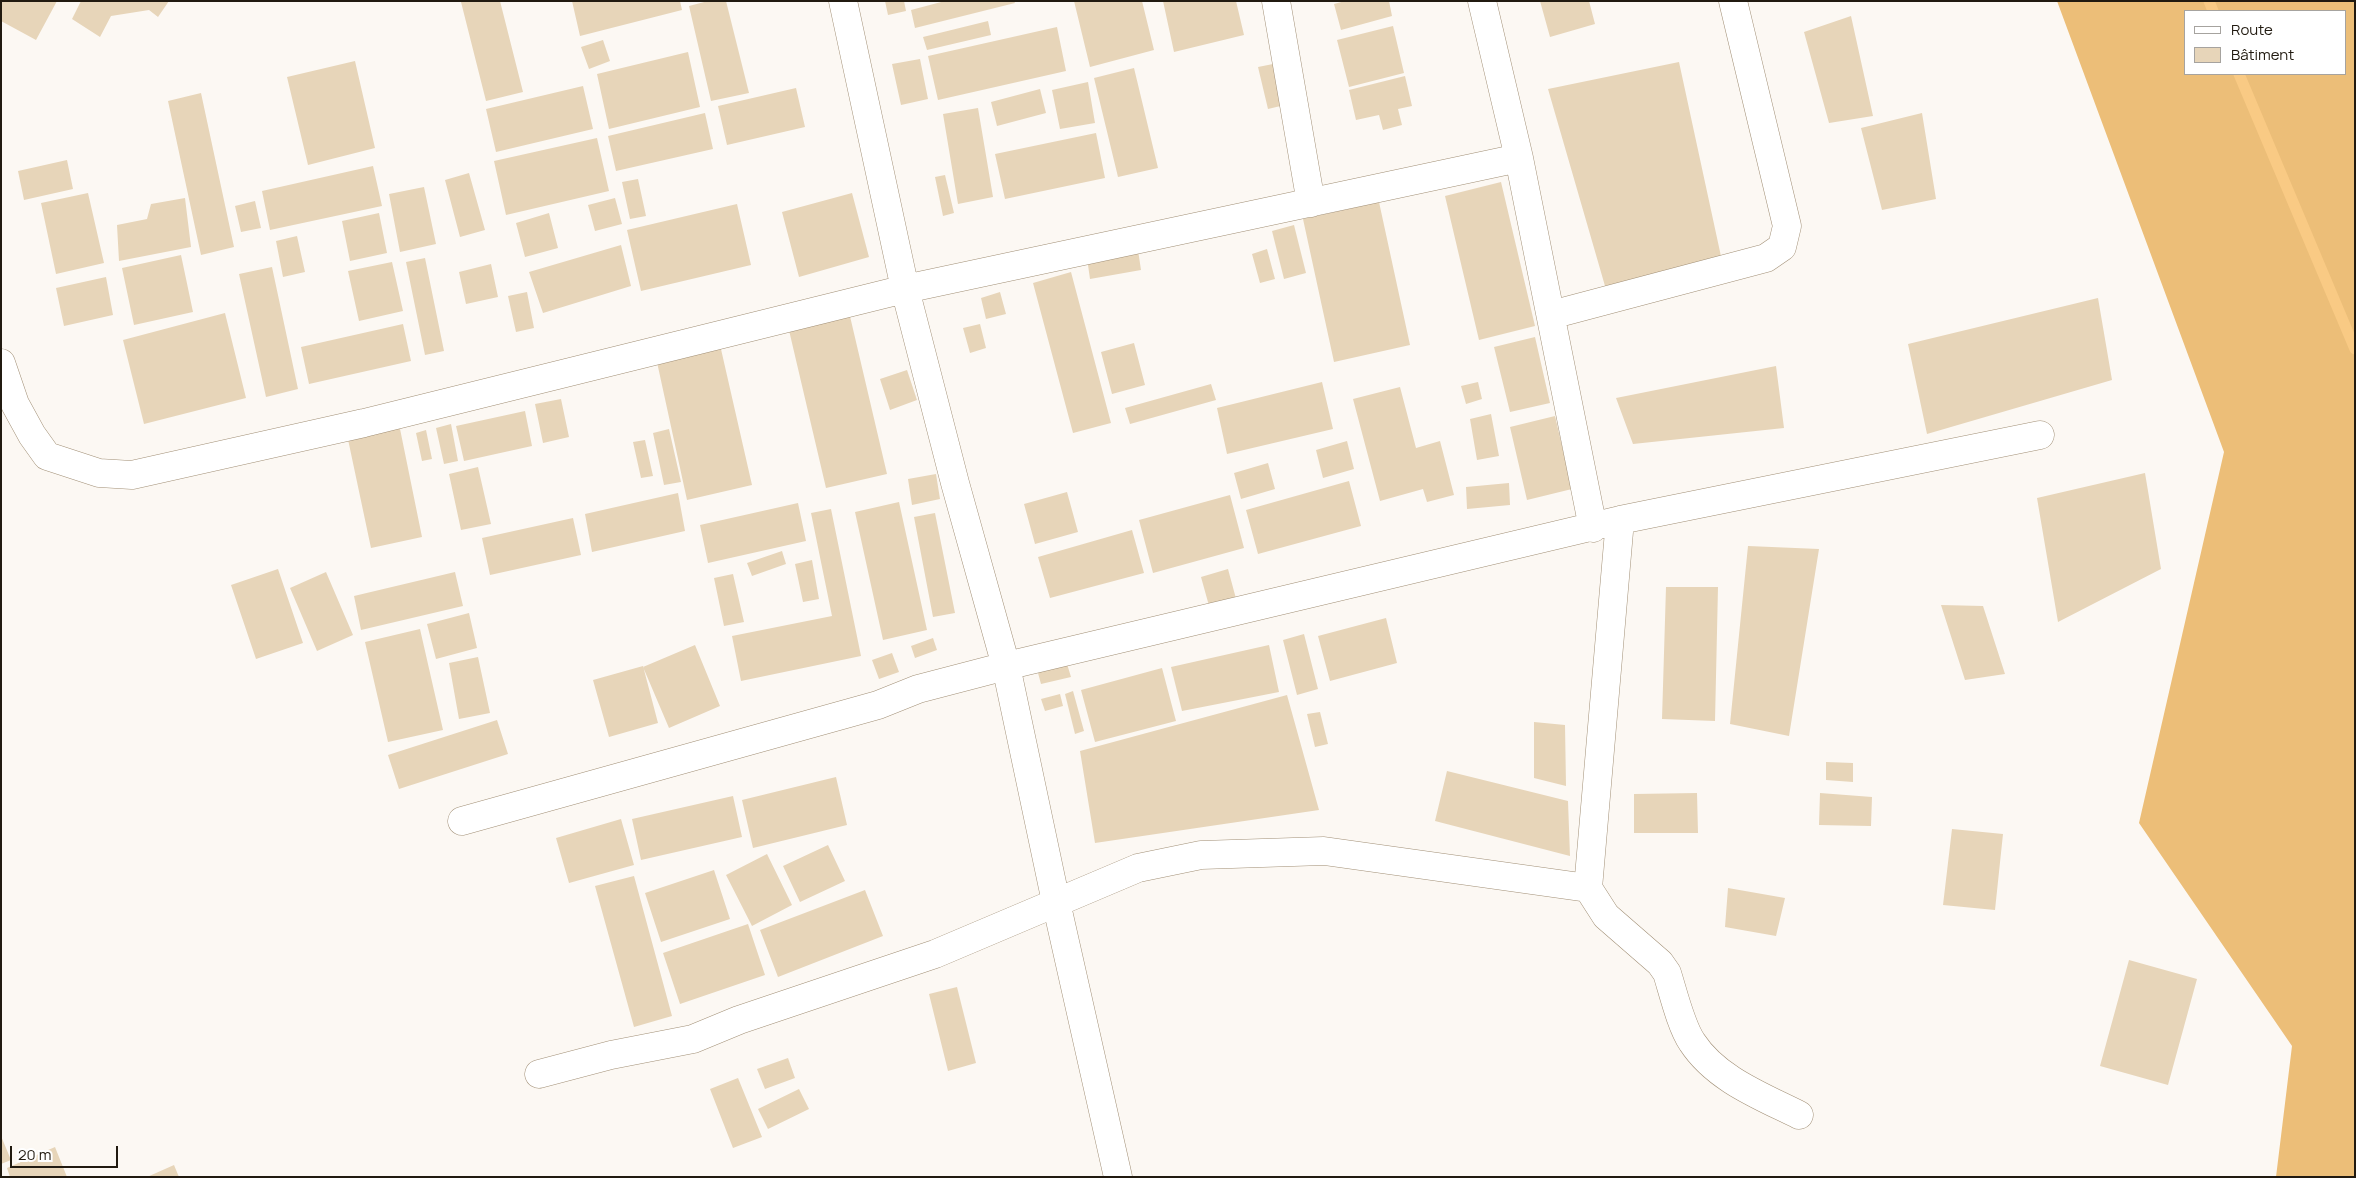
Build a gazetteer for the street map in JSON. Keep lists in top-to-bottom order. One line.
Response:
{"legend":["Route","Bâtiment"],"scale_bar":"20 m"}
